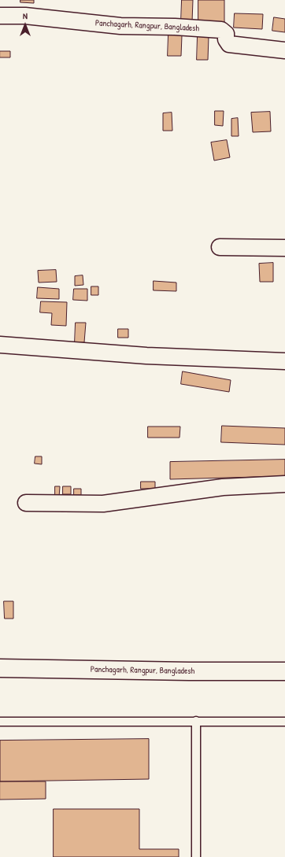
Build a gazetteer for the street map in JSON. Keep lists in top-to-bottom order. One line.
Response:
{"streets":{"street":["Panchagarh, Rangpur, Bangladesh"]},"north":"top"}
